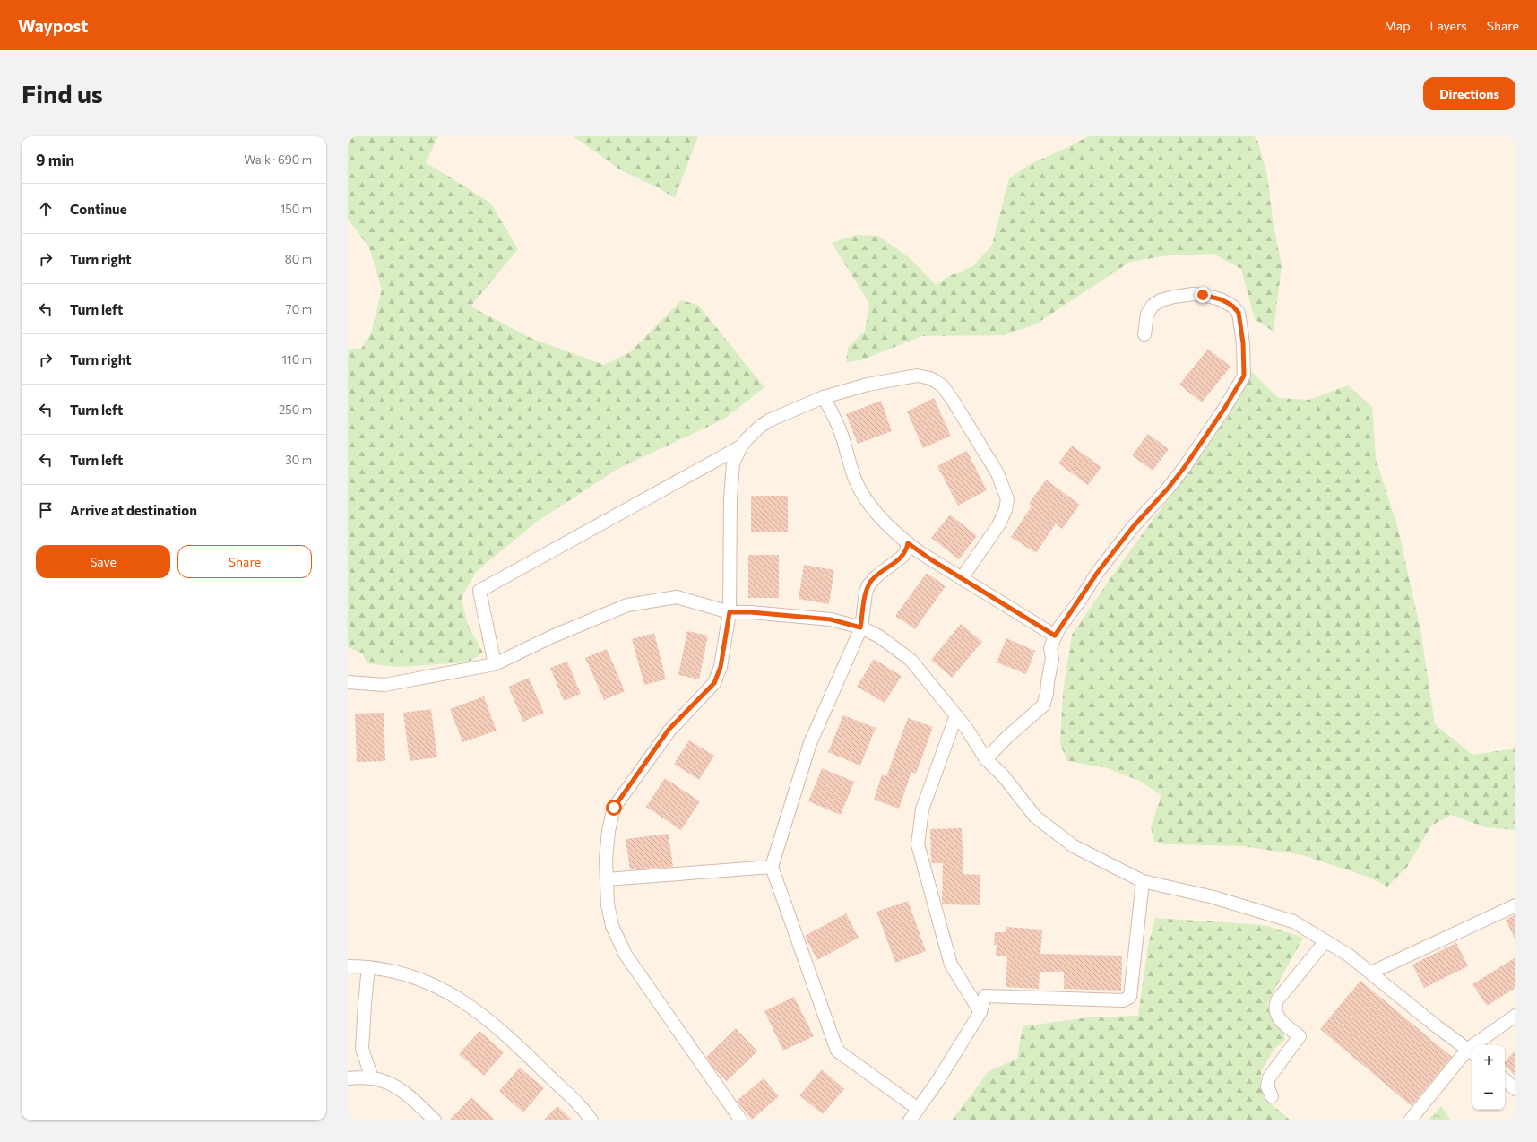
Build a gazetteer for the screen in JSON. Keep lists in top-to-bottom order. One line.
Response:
{"page":{"header":"Waypost","nav":["Map","Layers","Share"],"buttons":["Directions",["Save","Share"]],"title":"Find us","heading":["9 min","Walk · 690 m"],"list":[["Continue","150 m"],["Turn right","80 m"],["Turn left","70 m"],["Turn right","110 m"],["Turn left","250 m"],["Turn left","30 m"],"Arrive at destination"],"map_buttons":["+","−"]}}
